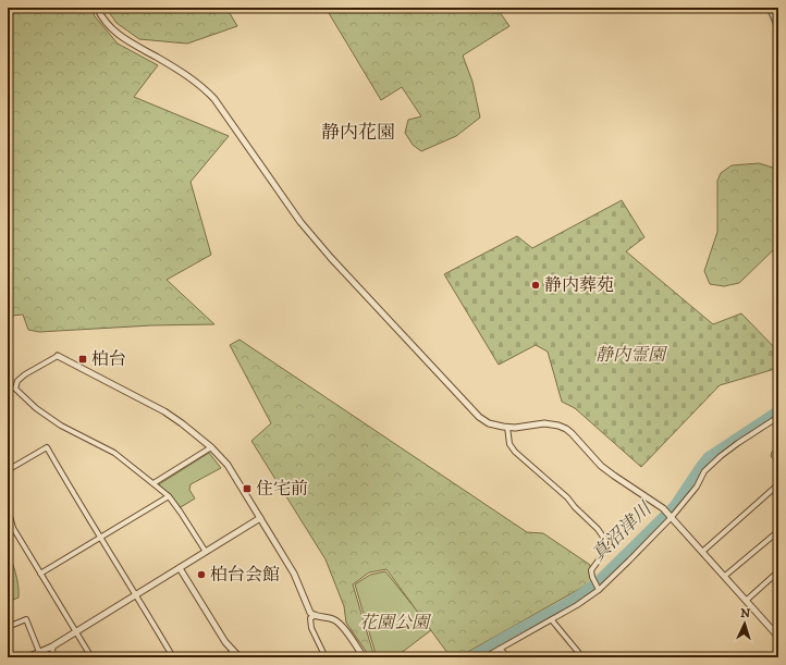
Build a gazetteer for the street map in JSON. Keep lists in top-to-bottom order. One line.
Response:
{"districts":["静内花園"],"water":["真沼津川"],"parks":["静内霊園","花園公園"],"places":{"other":["静内葬苑","柏台会館"],"transit":["柏台","住宅前"]},"north":"top"}
